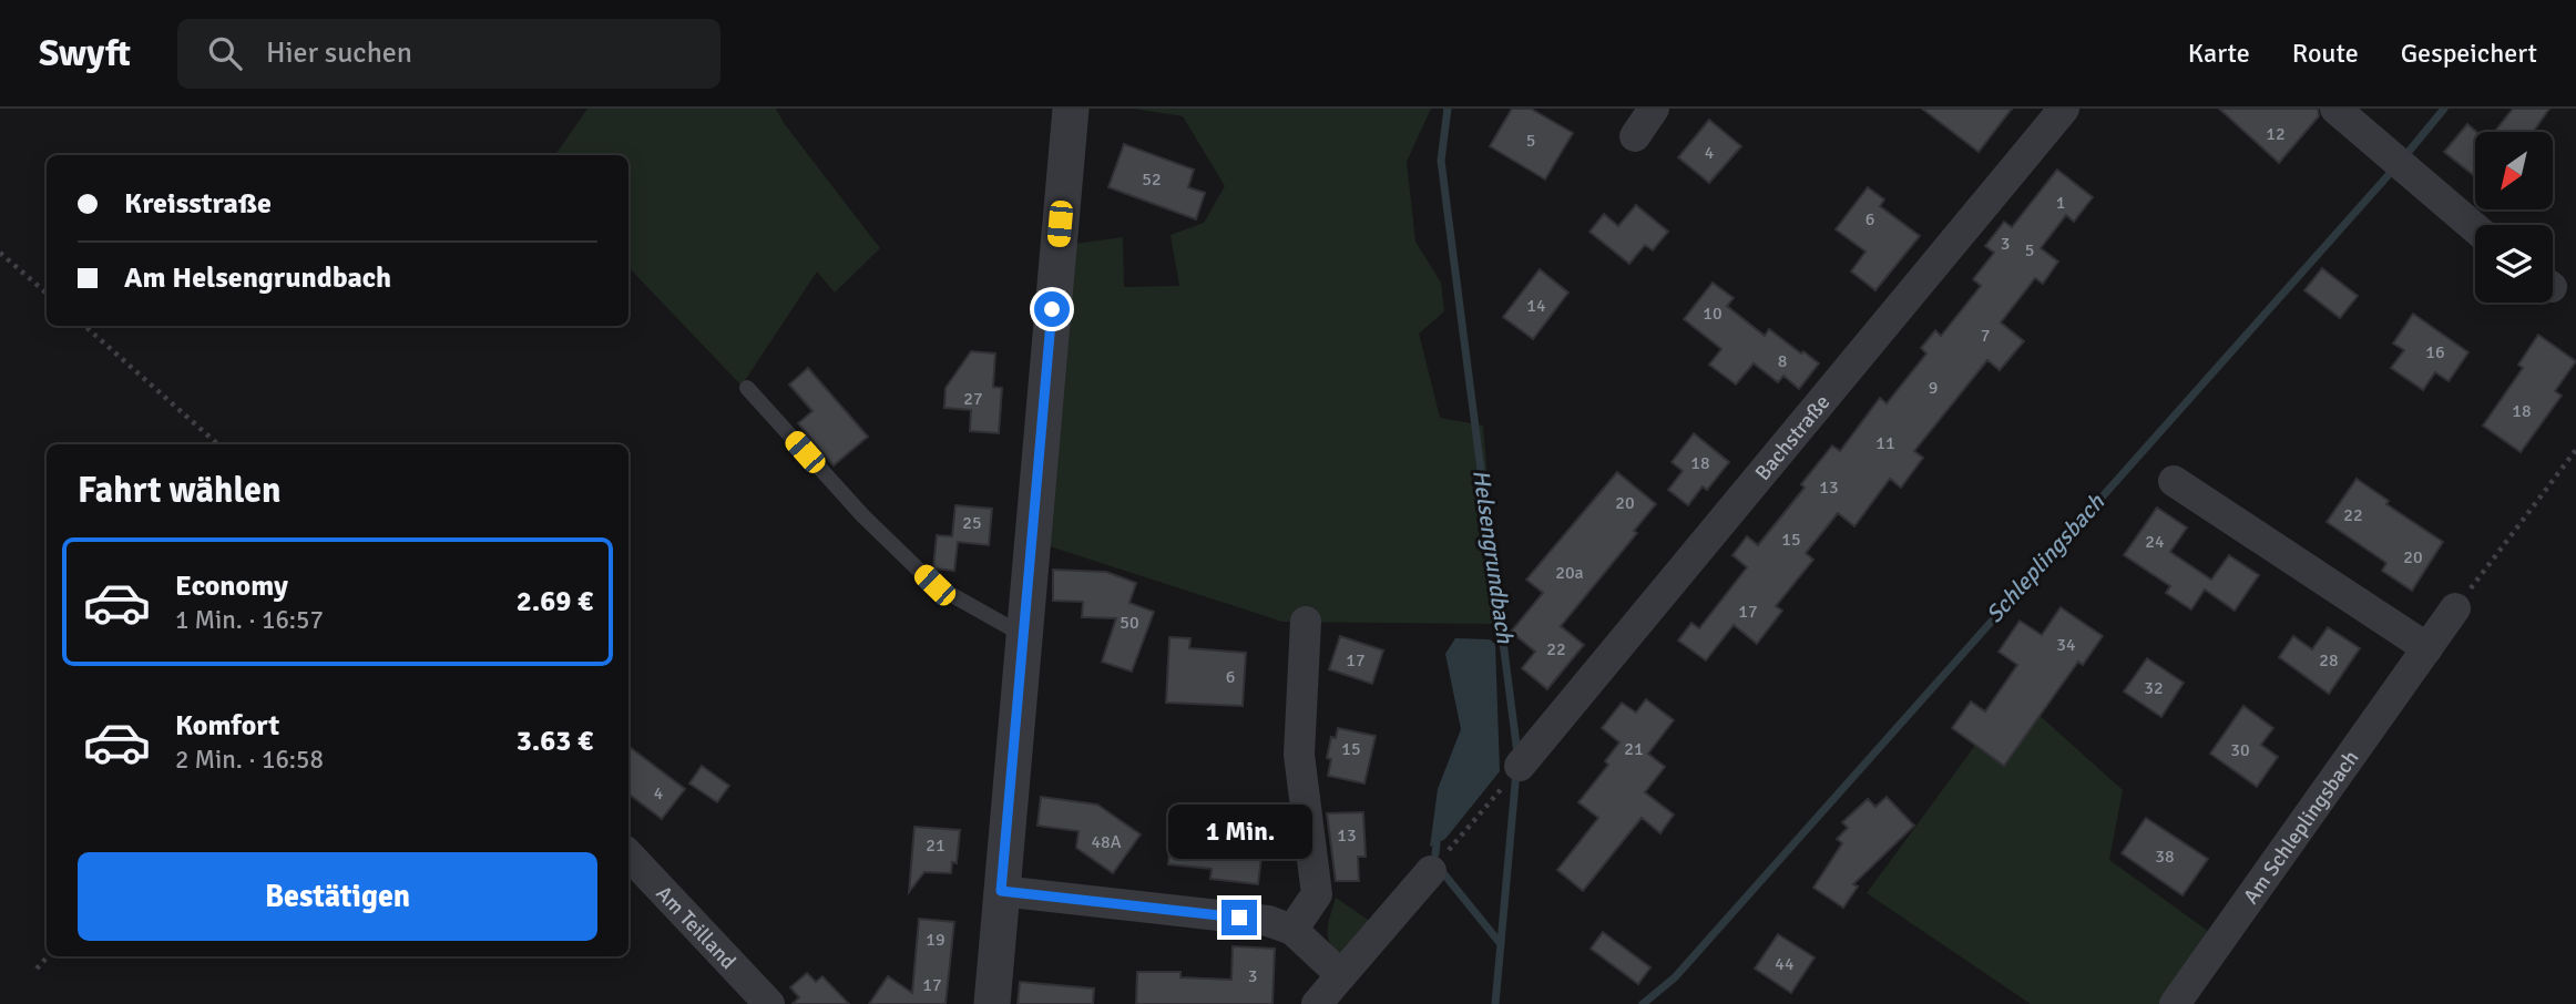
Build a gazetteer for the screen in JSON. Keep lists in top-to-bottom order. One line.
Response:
{"streets":{"street":["Bachstraße","Am Schleplingsbach","Am Teilland"]},"water":["Helsengrundbach","Schleplingsbach"],"house_numbers":["12","5","4","52","1","6","3","5","14","10","7","16","8","9","27","18","11","18","13","20","22","25","15","24","20","20a","17","50","34","22","17","28","6","32","15","21","30","4","13","48A","21","38","19","44","3","17"],"north":"bottom left","page":{"header":"Swyft","search":"Hier suchen","nav":["Karte","Route","Gespeichert"],"banner":["Kreisstraße","Am Helsengrundbach"],"heading":"Fahrt wählen","list":[{"name":"Economy","note":"1 Min. · 16:57","value":"2.69 €"},{"name":"Komfort","note":"2 Min. · 16:58","value":"3.63 €"}],"bubble":"1 Min.","buttons":"Bestätigen"}}
